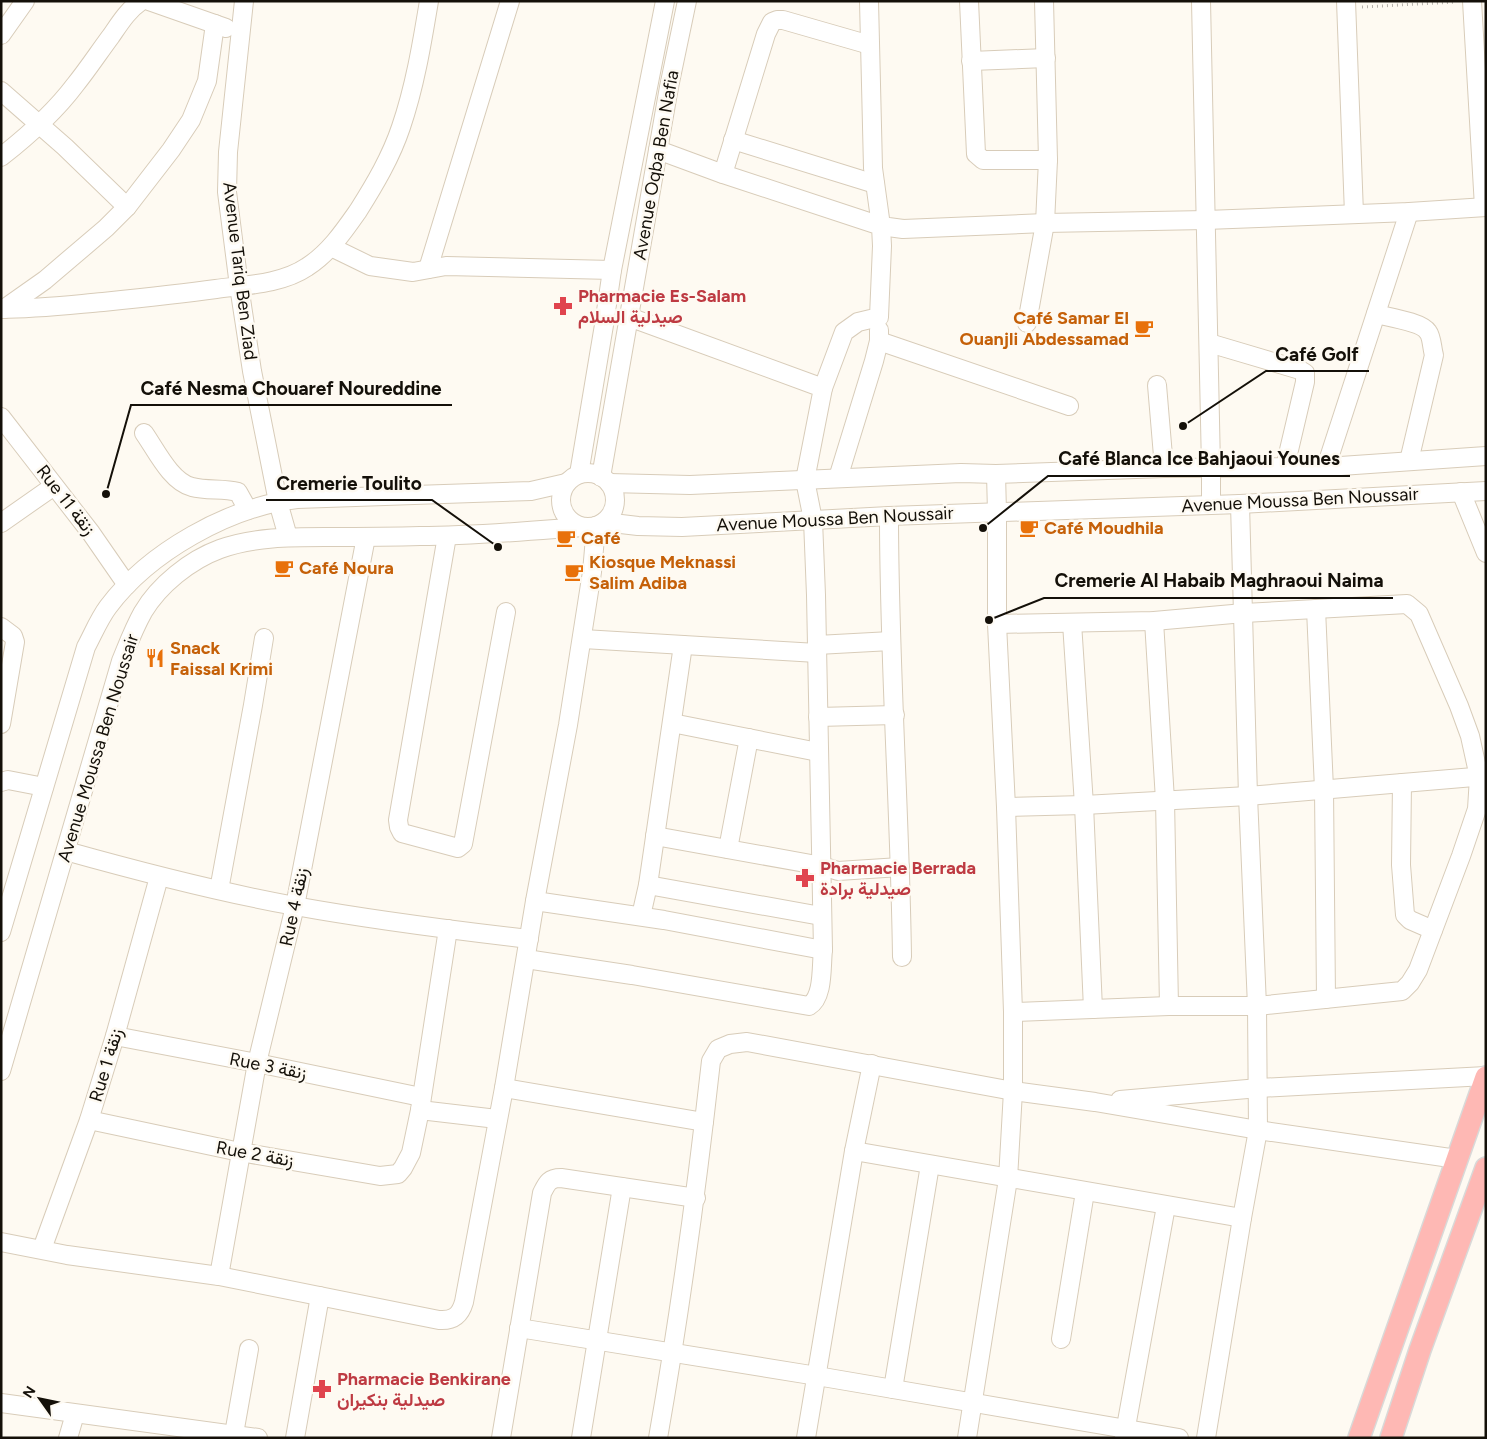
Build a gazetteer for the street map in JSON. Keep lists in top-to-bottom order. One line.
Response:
{"streets":{"street":["Avenue Oqba Ben Nafia","Avenue Tariq Ben Ziad","Rue 11 زنقة","Avenue Moussa Ben Noussair","Rue 4 زنقة","Rue 1 زنقة","Rue 3 زنقة","Rue 2 زنقة"]},"crossings":[["Avenue Oqba Ben Nafia","Avenue Moussa Ben Noussair"],["Avenue Tariq Ben Ziad","Avenue Moussa Ben Noussair"],["Rue 11 زنقة","Avenue Moussa Ben Noussair"],["Avenue Moussa Ben Noussair","Rue 4 زنقة"],["Rue 4 زنقة","Rue 3 زنقة"],["Rue 4 زنقة","Rue 2 زنقة"],["Rue 1 زنقة","Rue 3 زنقة"],["Rue 1 زنقة","Rue 2 زنقة"],["Rue 3 زنقة","Rue 2 زنقة"]],"places":{"pharmacy":["Pharmacie Es-Salam صيدلية السلام","Pharmacie Berrada صيدلية برادة","Pharmacie Benkirane صيدلية بنكيران"],"cafe":["Café Samar El Ouanjli Abdessamad","Café Moudhila","Café","Café Noura","Kiosque Meknassi Salim Adiba"],"other":["Café Golf","Café Nesma Chouaref Noureddine","Café Blanca Ice Bahjaoui Younes","Cremerie Toulito","Cremerie Al Habaib Maghraoui Naima"],"restaurant":["Snack Faissal Krimi"]},"north":"top left"}
